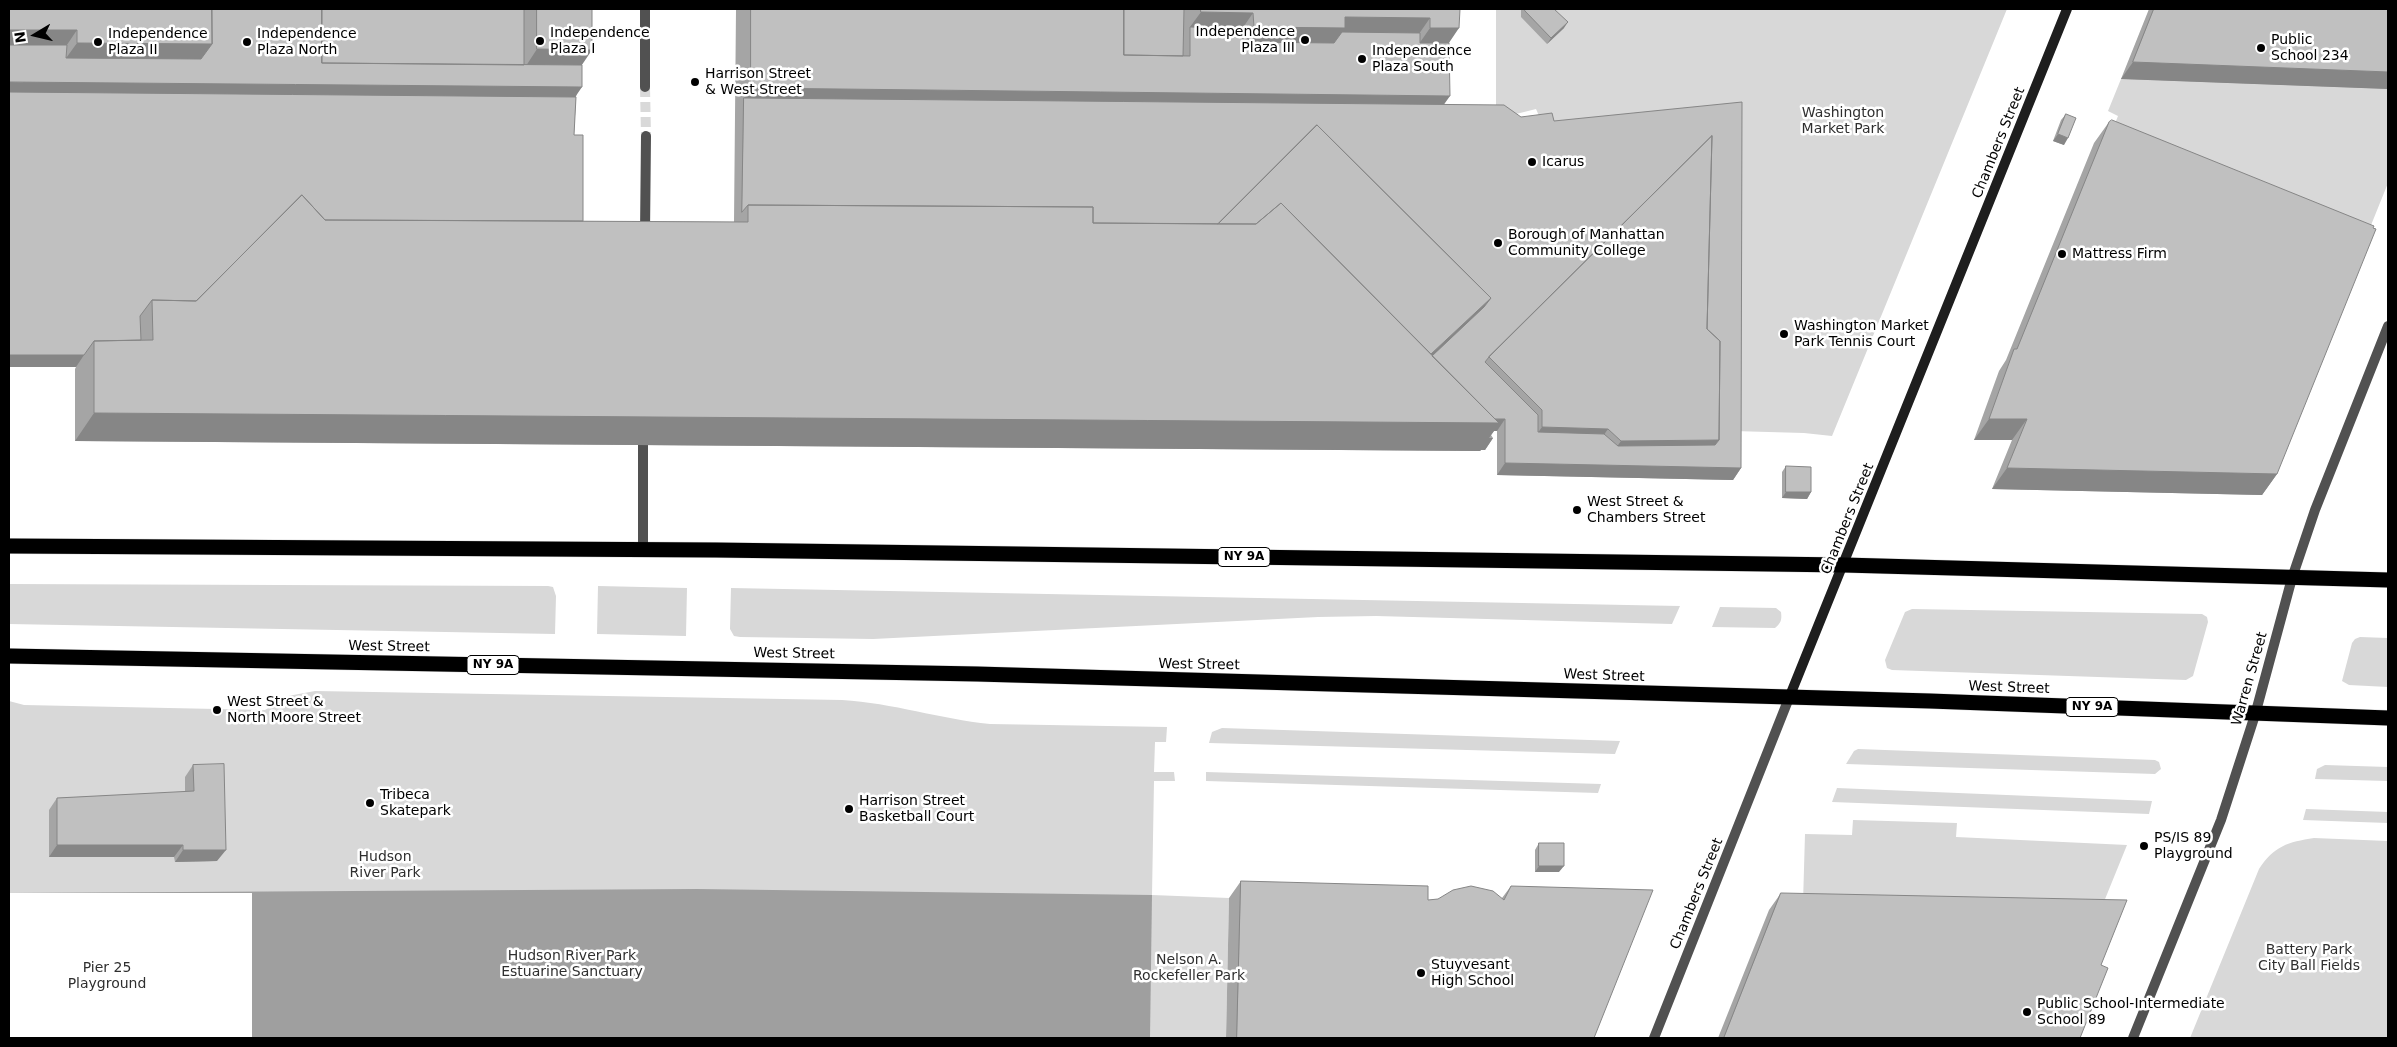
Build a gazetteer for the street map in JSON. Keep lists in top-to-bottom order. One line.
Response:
{"streets":{"highway":["NY 9A","West Street"],"main road":["Chambers Street"],"street":["Warren Street"]},"crossings":[["Chambers Street","NY 9A"],["Chambers Street","West Street"],["NY 9A","Warren Street"],["West Street","Warren Street"]],"parks":["Washington Market Park","Hudson River Park","Battery Park City Ball Fields","Hudson River Park Estuarine Sanctuary","Nelson A. Rockefeller Park","Pier 25 Playground"],"places":["Independence Plaza III","Independence Plaza I","Independence Plaza II","Independence Plaza North","Public School 234","Independence Plaza South","Harrison Street & West Street","Icarus","Borough of Manhattan Community College","Mattress Firm","Washington Market Park Tennis Court","West Street & Chambers Street","West Street & North Moore Street","Tribeca Skatepark","Harrison Street Basketball Court","PS/IS 89 Playground","Stuyvesant High School","Public School-Intermediate School 89"],"north":"left"}
